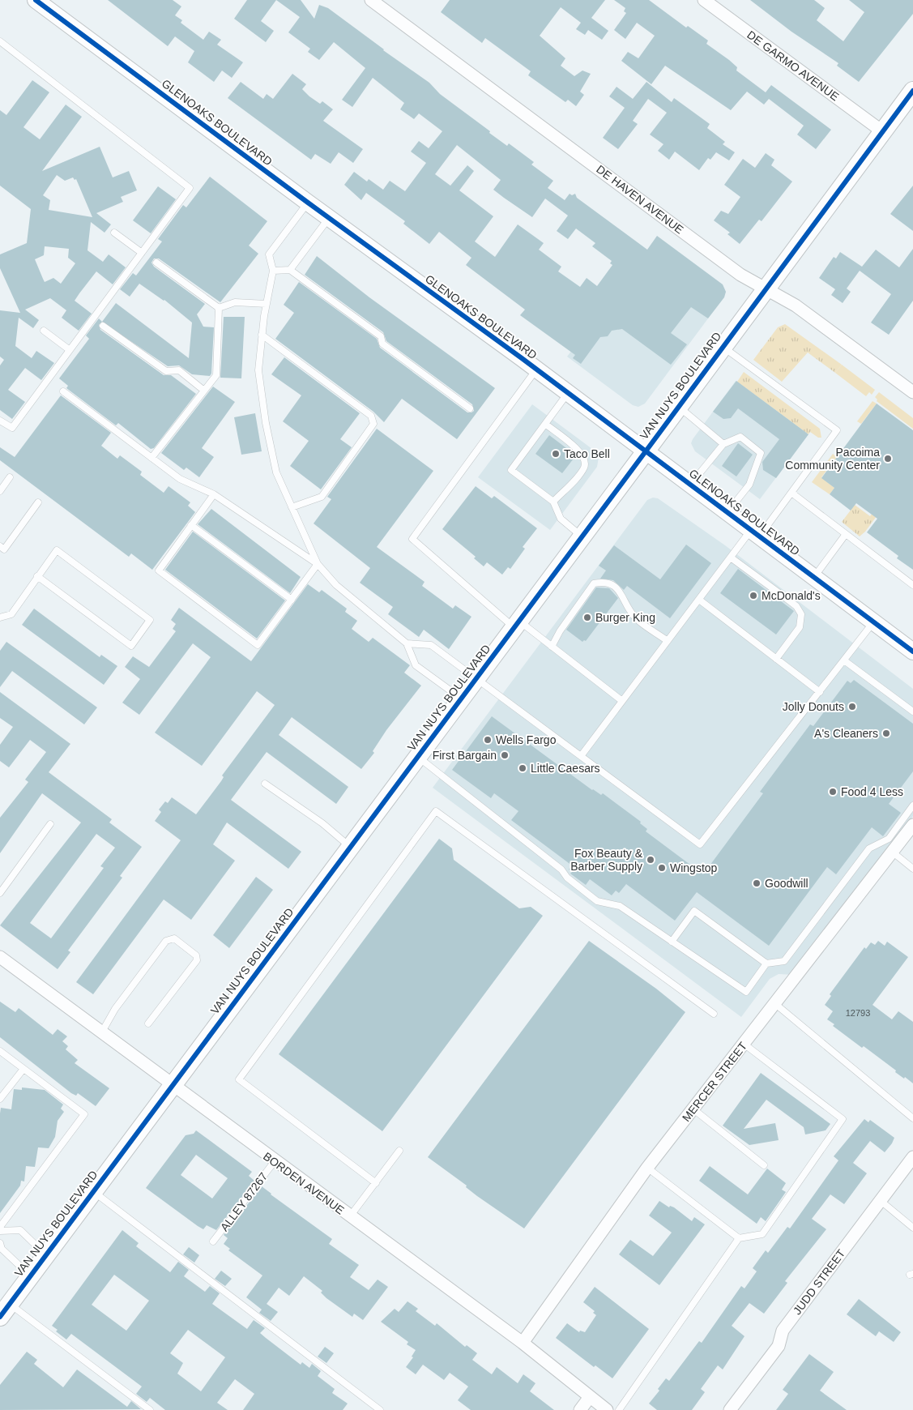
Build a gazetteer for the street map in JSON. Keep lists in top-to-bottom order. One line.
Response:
{"streets":{"main road":["GLENOAKS BOULEVARD","VAN NUYS BOULEVARD"],"street":["DE GARMO AVENUE","DE HAVEN AVENUE","MERCER STREET","BORDEN AVENUE","JUDD STREET"],"lane":["ALLEY 87267"]},"crossings":[["DE GARMO AVENUE","VAN NUYS BOULEVARD"],["GLENOAKS BOULEVARD","VAN NUYS BOULEVARD"],["DE HAVEN AVENUE","VAN NUYS BOULEVARD"],["VAN NUYS BOULEVARD","BORDEN AVENUE"],["MERCER STREET","BORDEN AVENUE"],["BORDEN AVENUE","ALLEY 87267"]],"places":["Taco Bell","Pacoima Community Center","McDonald's","Burger King","Jolly Donuts","A's Cleaners","Wells Fargo","First Bargain","Little Caesars","Food 4 Less","Fox Beauty & Barber Supply","Wingstop","Goodwill"],"house_numbers":["12793"]}
